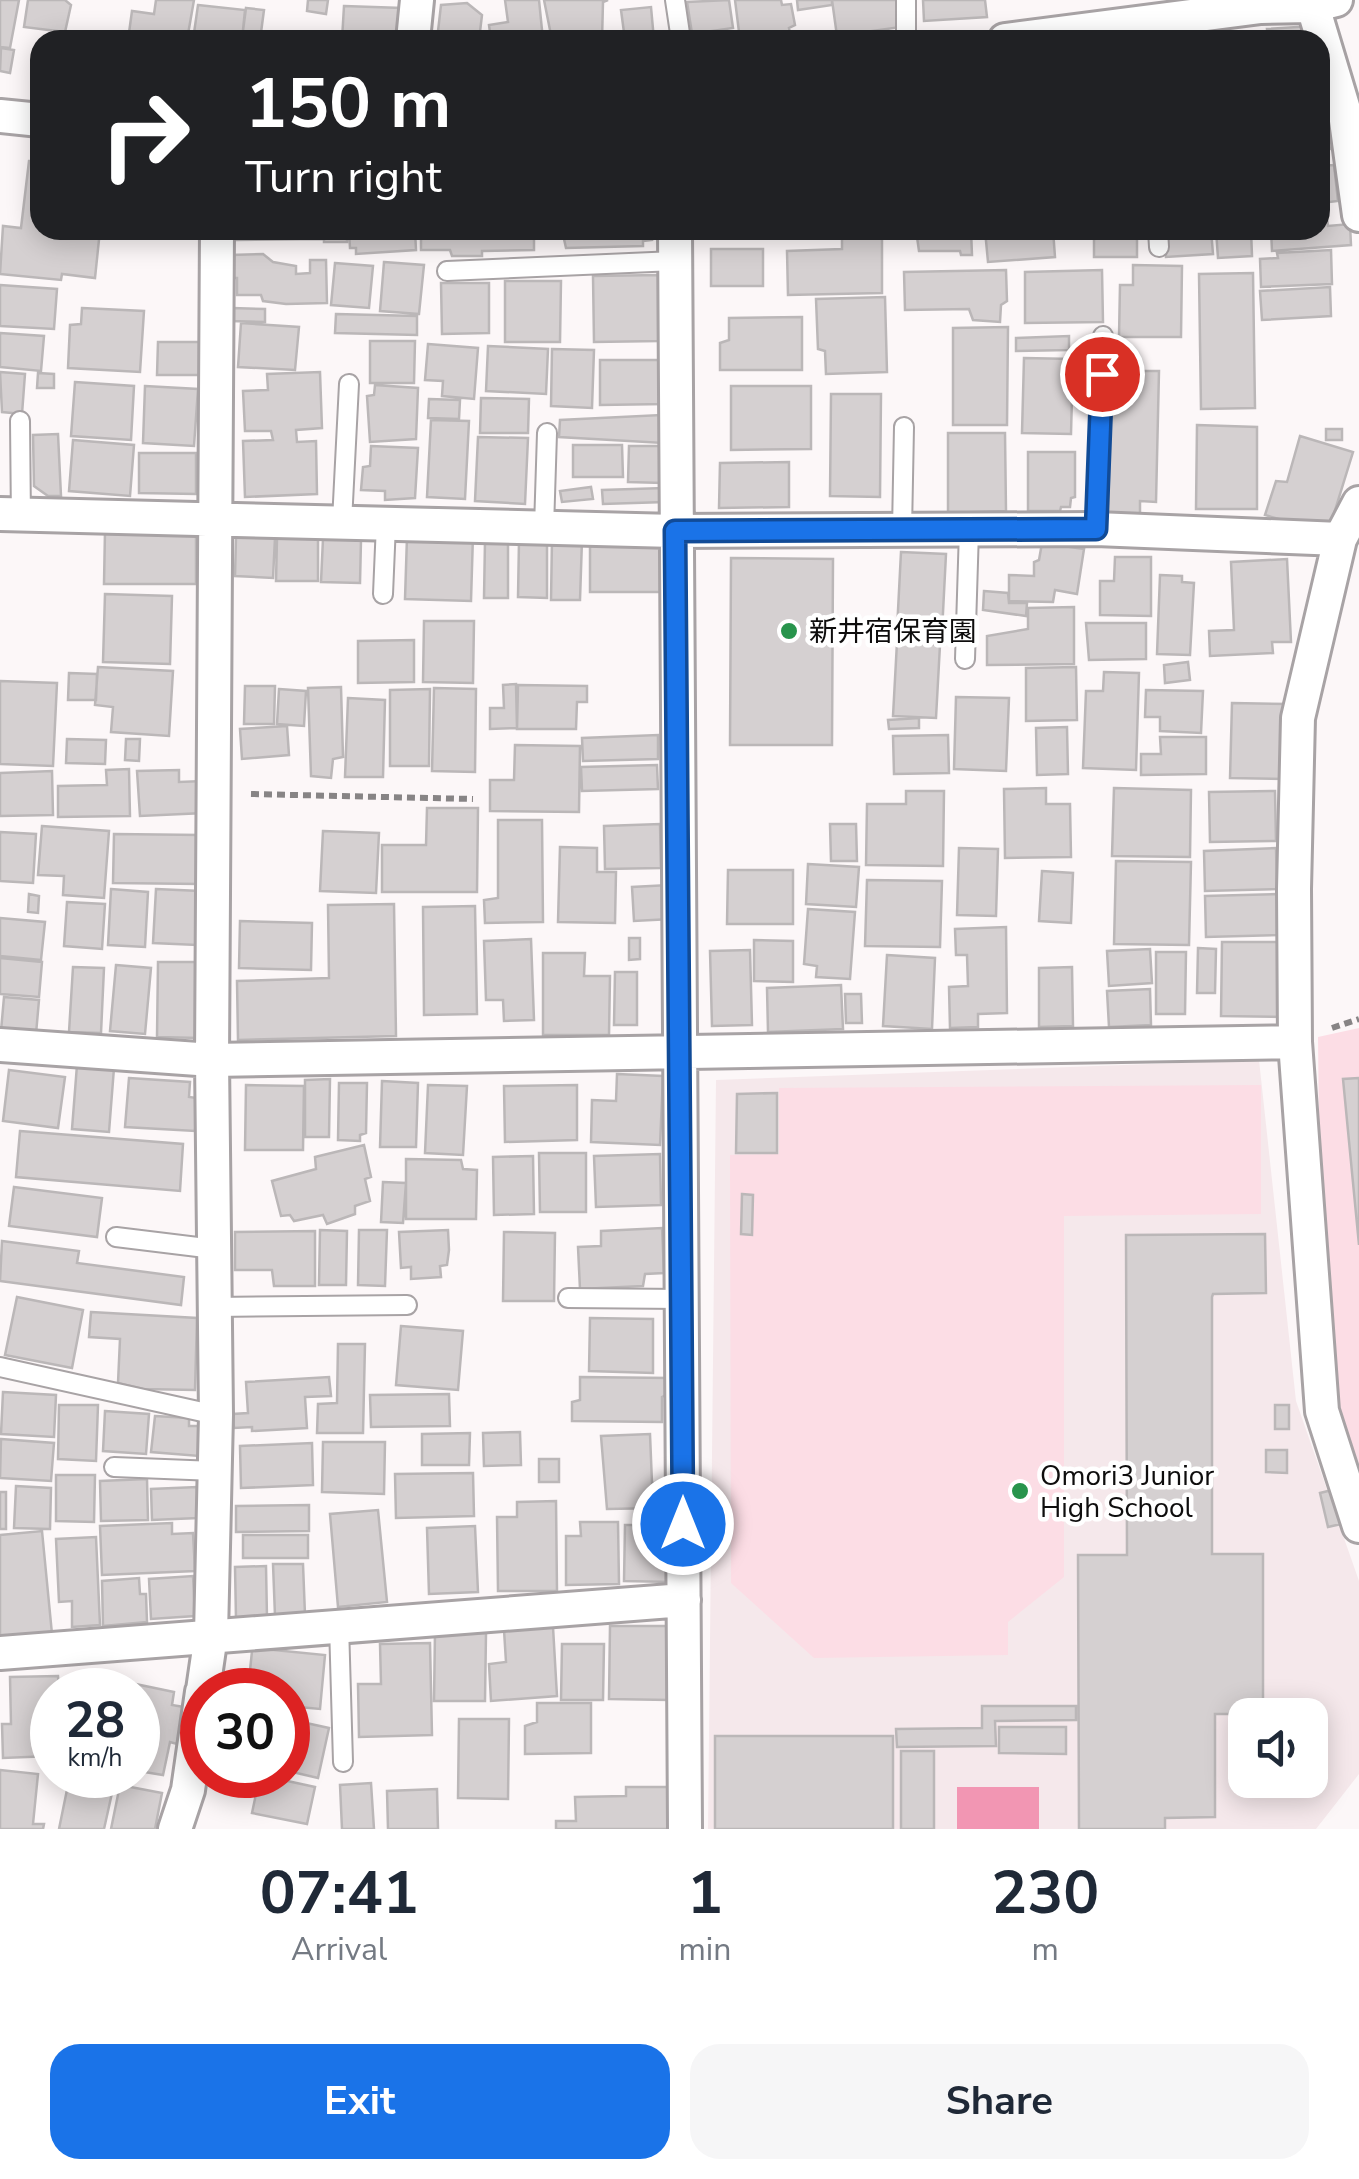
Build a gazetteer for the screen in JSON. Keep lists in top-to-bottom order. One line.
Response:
{"places":["新井宿保育園","Omori3 Junior High School"],"page":{"turn":["150 m","Turn right"],"speed":"28 km/h","limit":"30","eta":["07:41","Arrival","1","min","230","m"],"buttons":["Exit","Share"]}}
